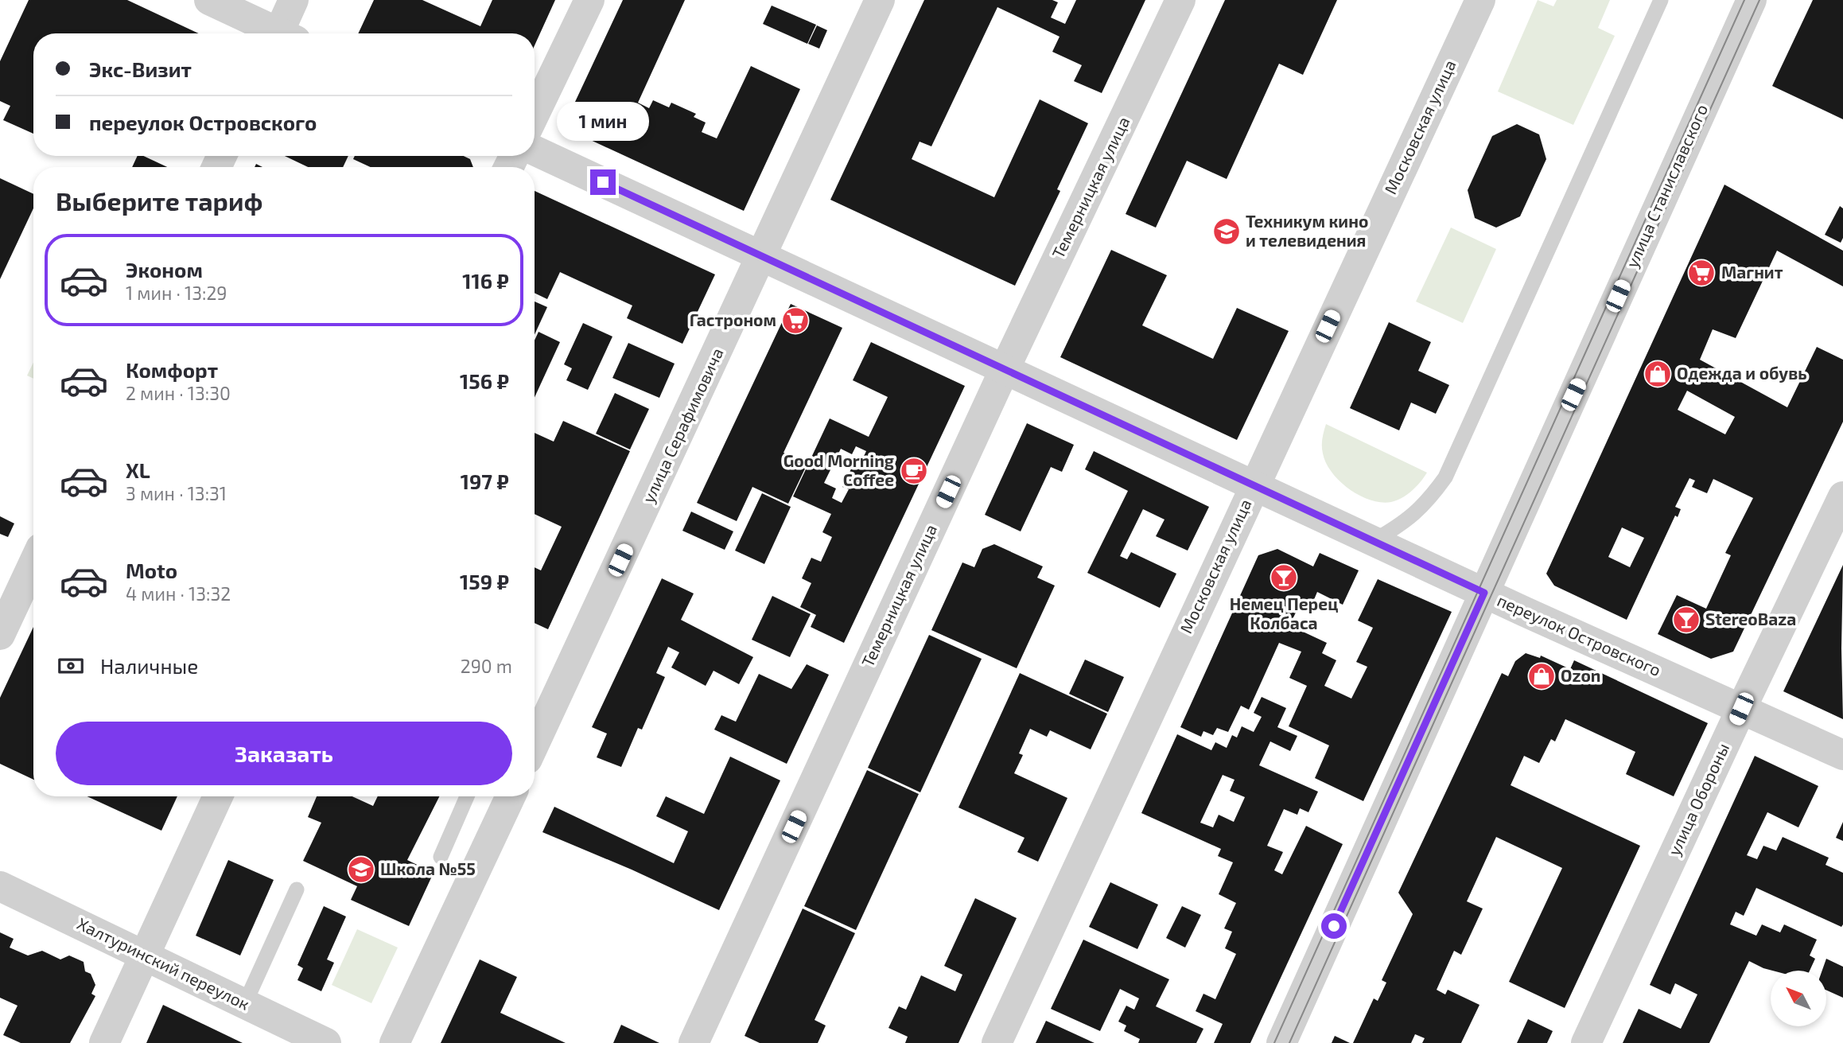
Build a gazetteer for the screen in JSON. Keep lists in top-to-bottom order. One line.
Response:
{"streets":{"street":["Московская улица","улица Станиславского","Темерницкая улица","улица Серафимовича","переулок Островского","улица Обороны","Халтуринский переулок"]},"crossings":[["Московская улица","переулок Островского"],["улица Станиславского","переулок Островского"],["Темерницкая улица","переулок Островского"],["улица Серафимовича","переулок Островского"],["переулок Островского","улица Обороны"]],"places":{"school or university":["Техникум кино и телевидения","Школа №55"],"supermarket":["Магнит","Гастроном"],"shop":["Одежда и обувь","Ozon"],"cafe":["Good Morning Coffee"],"bar":["Немец Перец Колбаса","StereoBaza"]},"north":"top left","page":{"banner":["Экс-Визит","переулок Островского"],"bubble":"1 мин","heading":"Выберите тариф","list":[{"name":"Эконом","note":"1 мин · 13:29","value":"116 ₽"},{"name":"Комфорт","note":"2 мин · 13:30","value":"156 ₽"},{"name":"XL","note":"3 мин · 13:31","value":"197 ₽"},{"name":"Moto","note":"4 мин · 13:32","value":"159 ₽"}],"pay":["Наличные","290 m"],"buttons":"Заказать"}}
